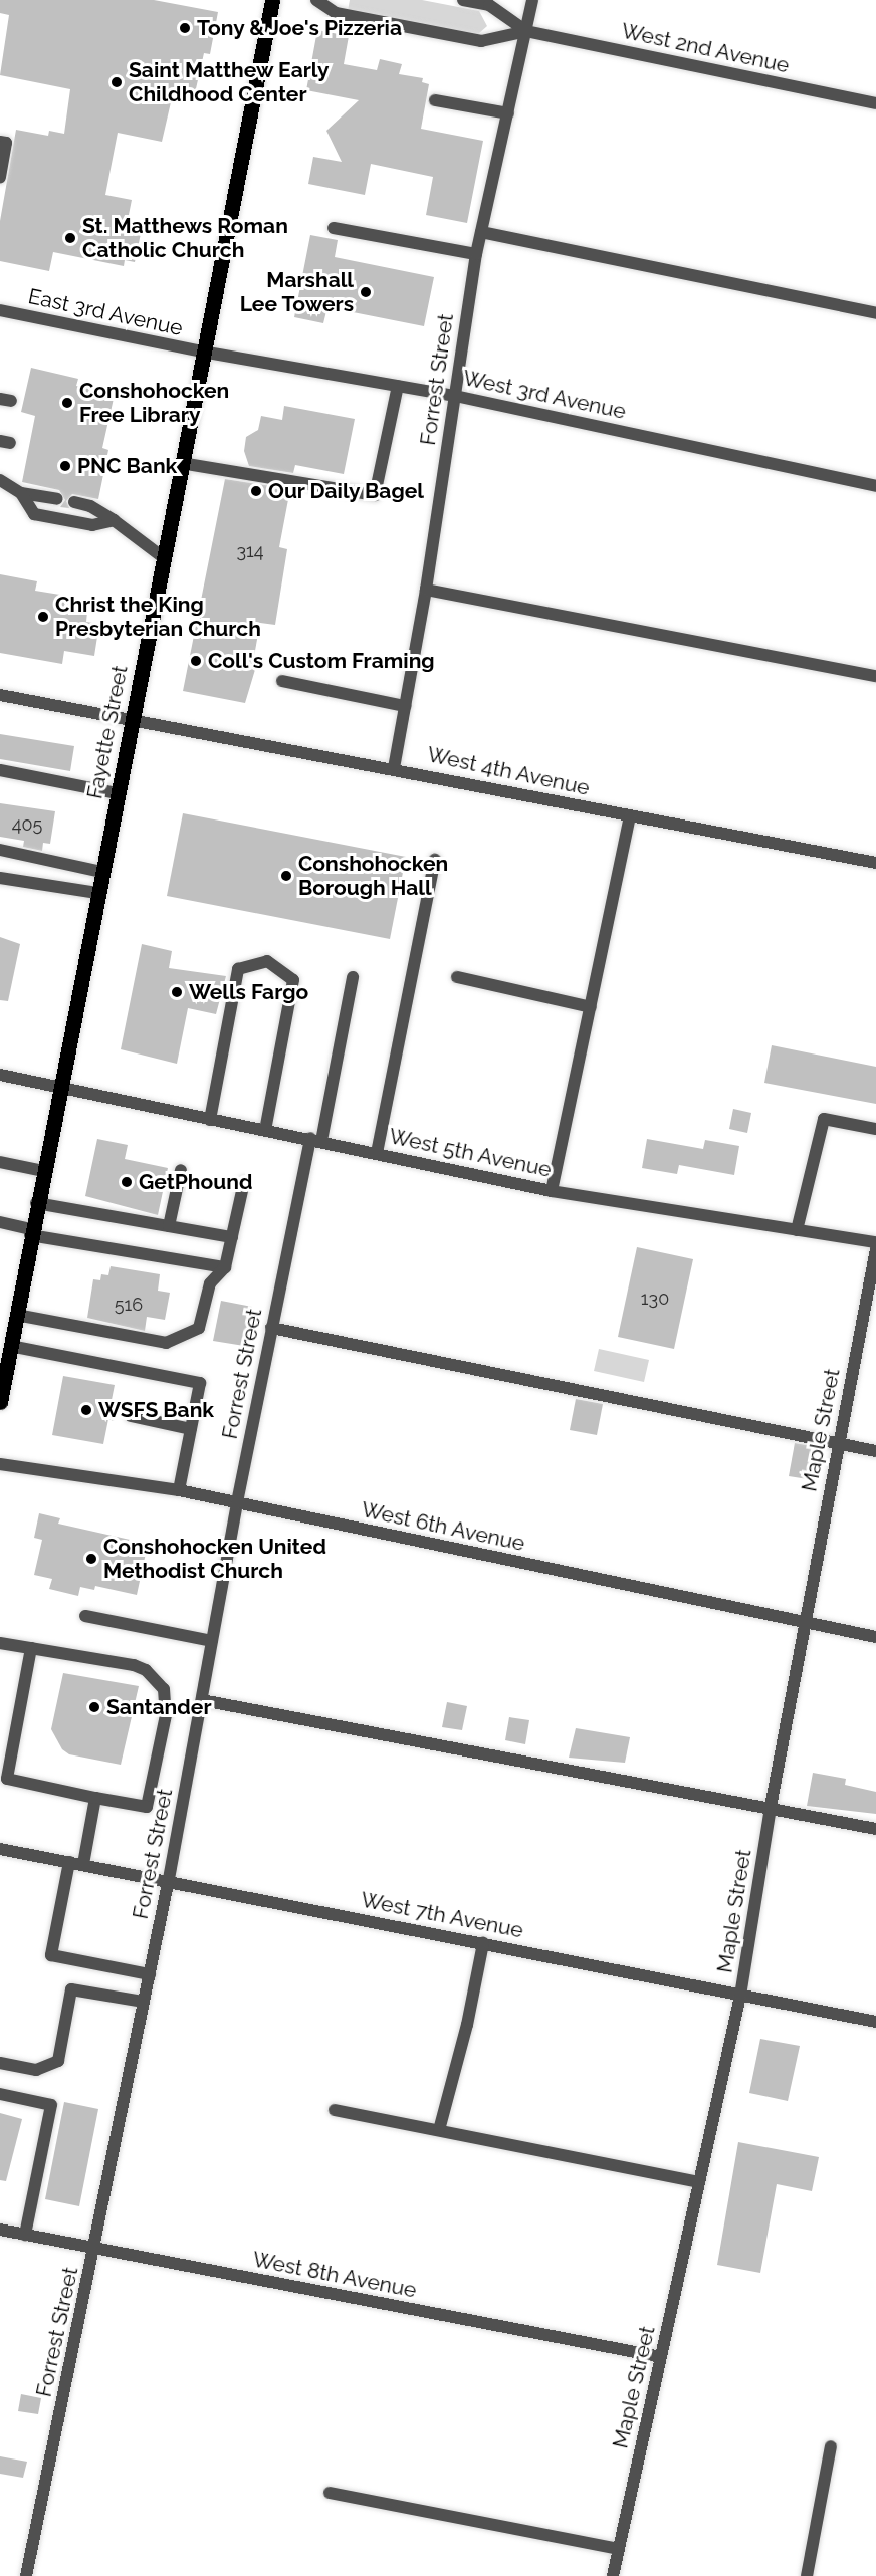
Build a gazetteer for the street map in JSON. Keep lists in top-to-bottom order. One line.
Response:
{"streets":{"main road":["Fayette Street"],"street":["West 2nd Avenue","East 3rd Avenue","Forrest Street","West 3rd Avenue","West 4th Avenue","West 5th Avenue","Maple Street","West 6th Avenue","West 7th Avenue","West 8th Avenue"]},"crossings":[["West 2nd Avenue","Forrest Street"],["East 3rd Avenue","West 3rd Avenue"],["East 3rd Avenue","Fayette Street"],["Forrest Street","West 3rd Avenue"],["Forrest Street","West 4th Avenue"],["Forrest Street","West 5th Avenue"],["Forrest Street","West 6th Avenue"],["Forrest Street","West 7th Avenue"],["Forrest Street","West 8th Avenue"],["West 3rd Avenue","Fayette Street"],["Fayette Street","West 4th Avenue"],["Fayette Street","West 5th Avenue"],["Maple Street","West 6th Avenue"],["Maple Street","West 7th Avenue"],["Maple Street","West 8th Avenue"]],"places":["Tony & Joe's Pizzeria","Saint Matthew Early Childhood Center","St. Matthews Roman Catholic Church","Marshall Lee Towers","Conshohocken Free Library","PNC Bank","Our Daily Bagel","Christ the King Presbyterian Church","Coll's Custom Framing","Conshohocken Borough Hall","Wells Fargo","GetPhound","WSFS Bank","Conshohocken United Methodist Church","Santander"],"house_numbers":["314","405","130","516"]}
